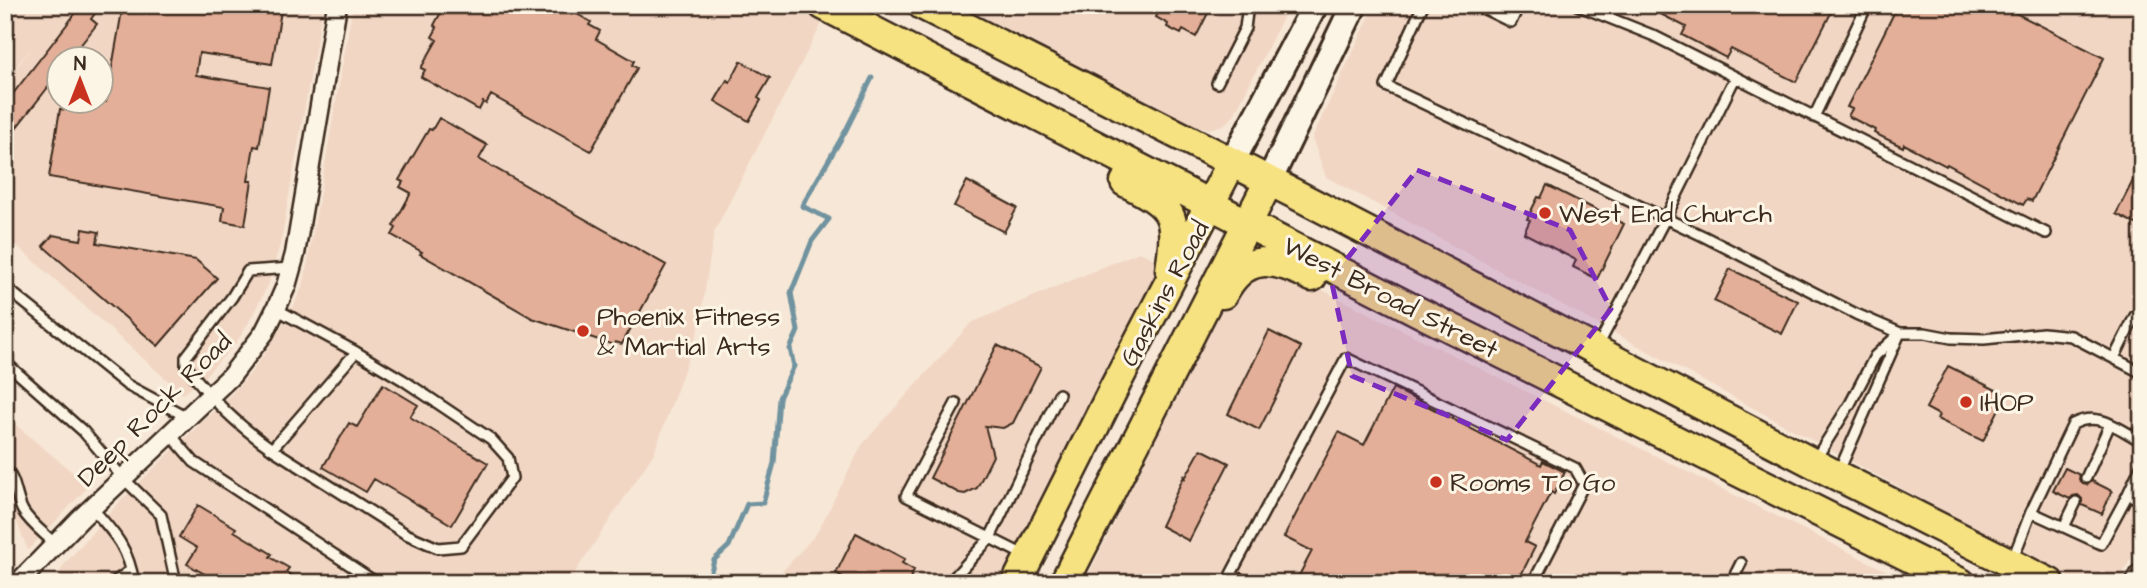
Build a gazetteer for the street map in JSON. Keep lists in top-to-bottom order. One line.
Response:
{"streets":{"main road":["Gaskins Road","West Broad Street"],"street":["Deep Rock Road"]},"crossings":[["Gaskins Road","West Broad Street"]],"places":["West End Church","Phoenix Fitness & Martial Arts","IHOP","Rooms To Go"],"north":"top"}
